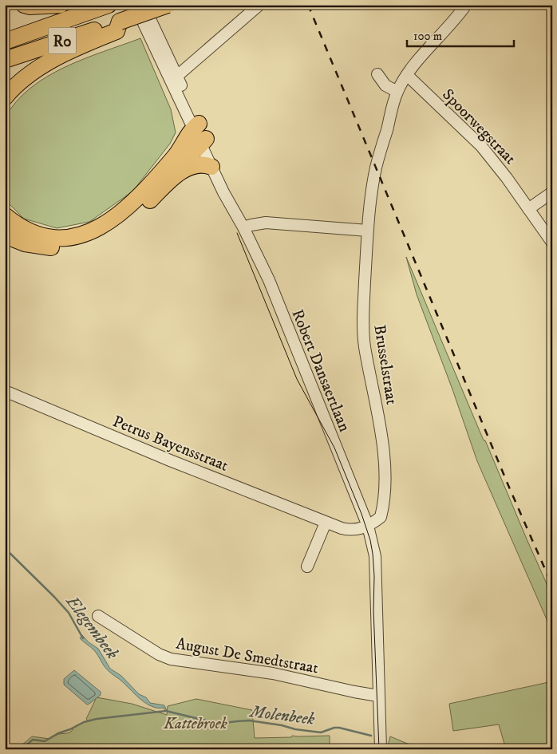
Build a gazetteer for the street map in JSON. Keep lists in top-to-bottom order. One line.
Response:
{"streets":{"highway":["R0"],"street":["Spoorwegstraat","Brusselstraat","Robert Dansaertlaan","Petrus Bayensstraat","August De Smedtstraat"]},"crossings":[["Spoorwegstraat","Brusselstraat"],["Brusselstraat","Robert Dansaertlaan"],["Brusselstraat","Petrus Bayensstraat"],["Robert Dansaertlaan","Petrus Bayensstraat"]],"water":["Elegembeek","Molenbeek"],"parks":["Kattebroek"],"scale_bar":"100 m"}
